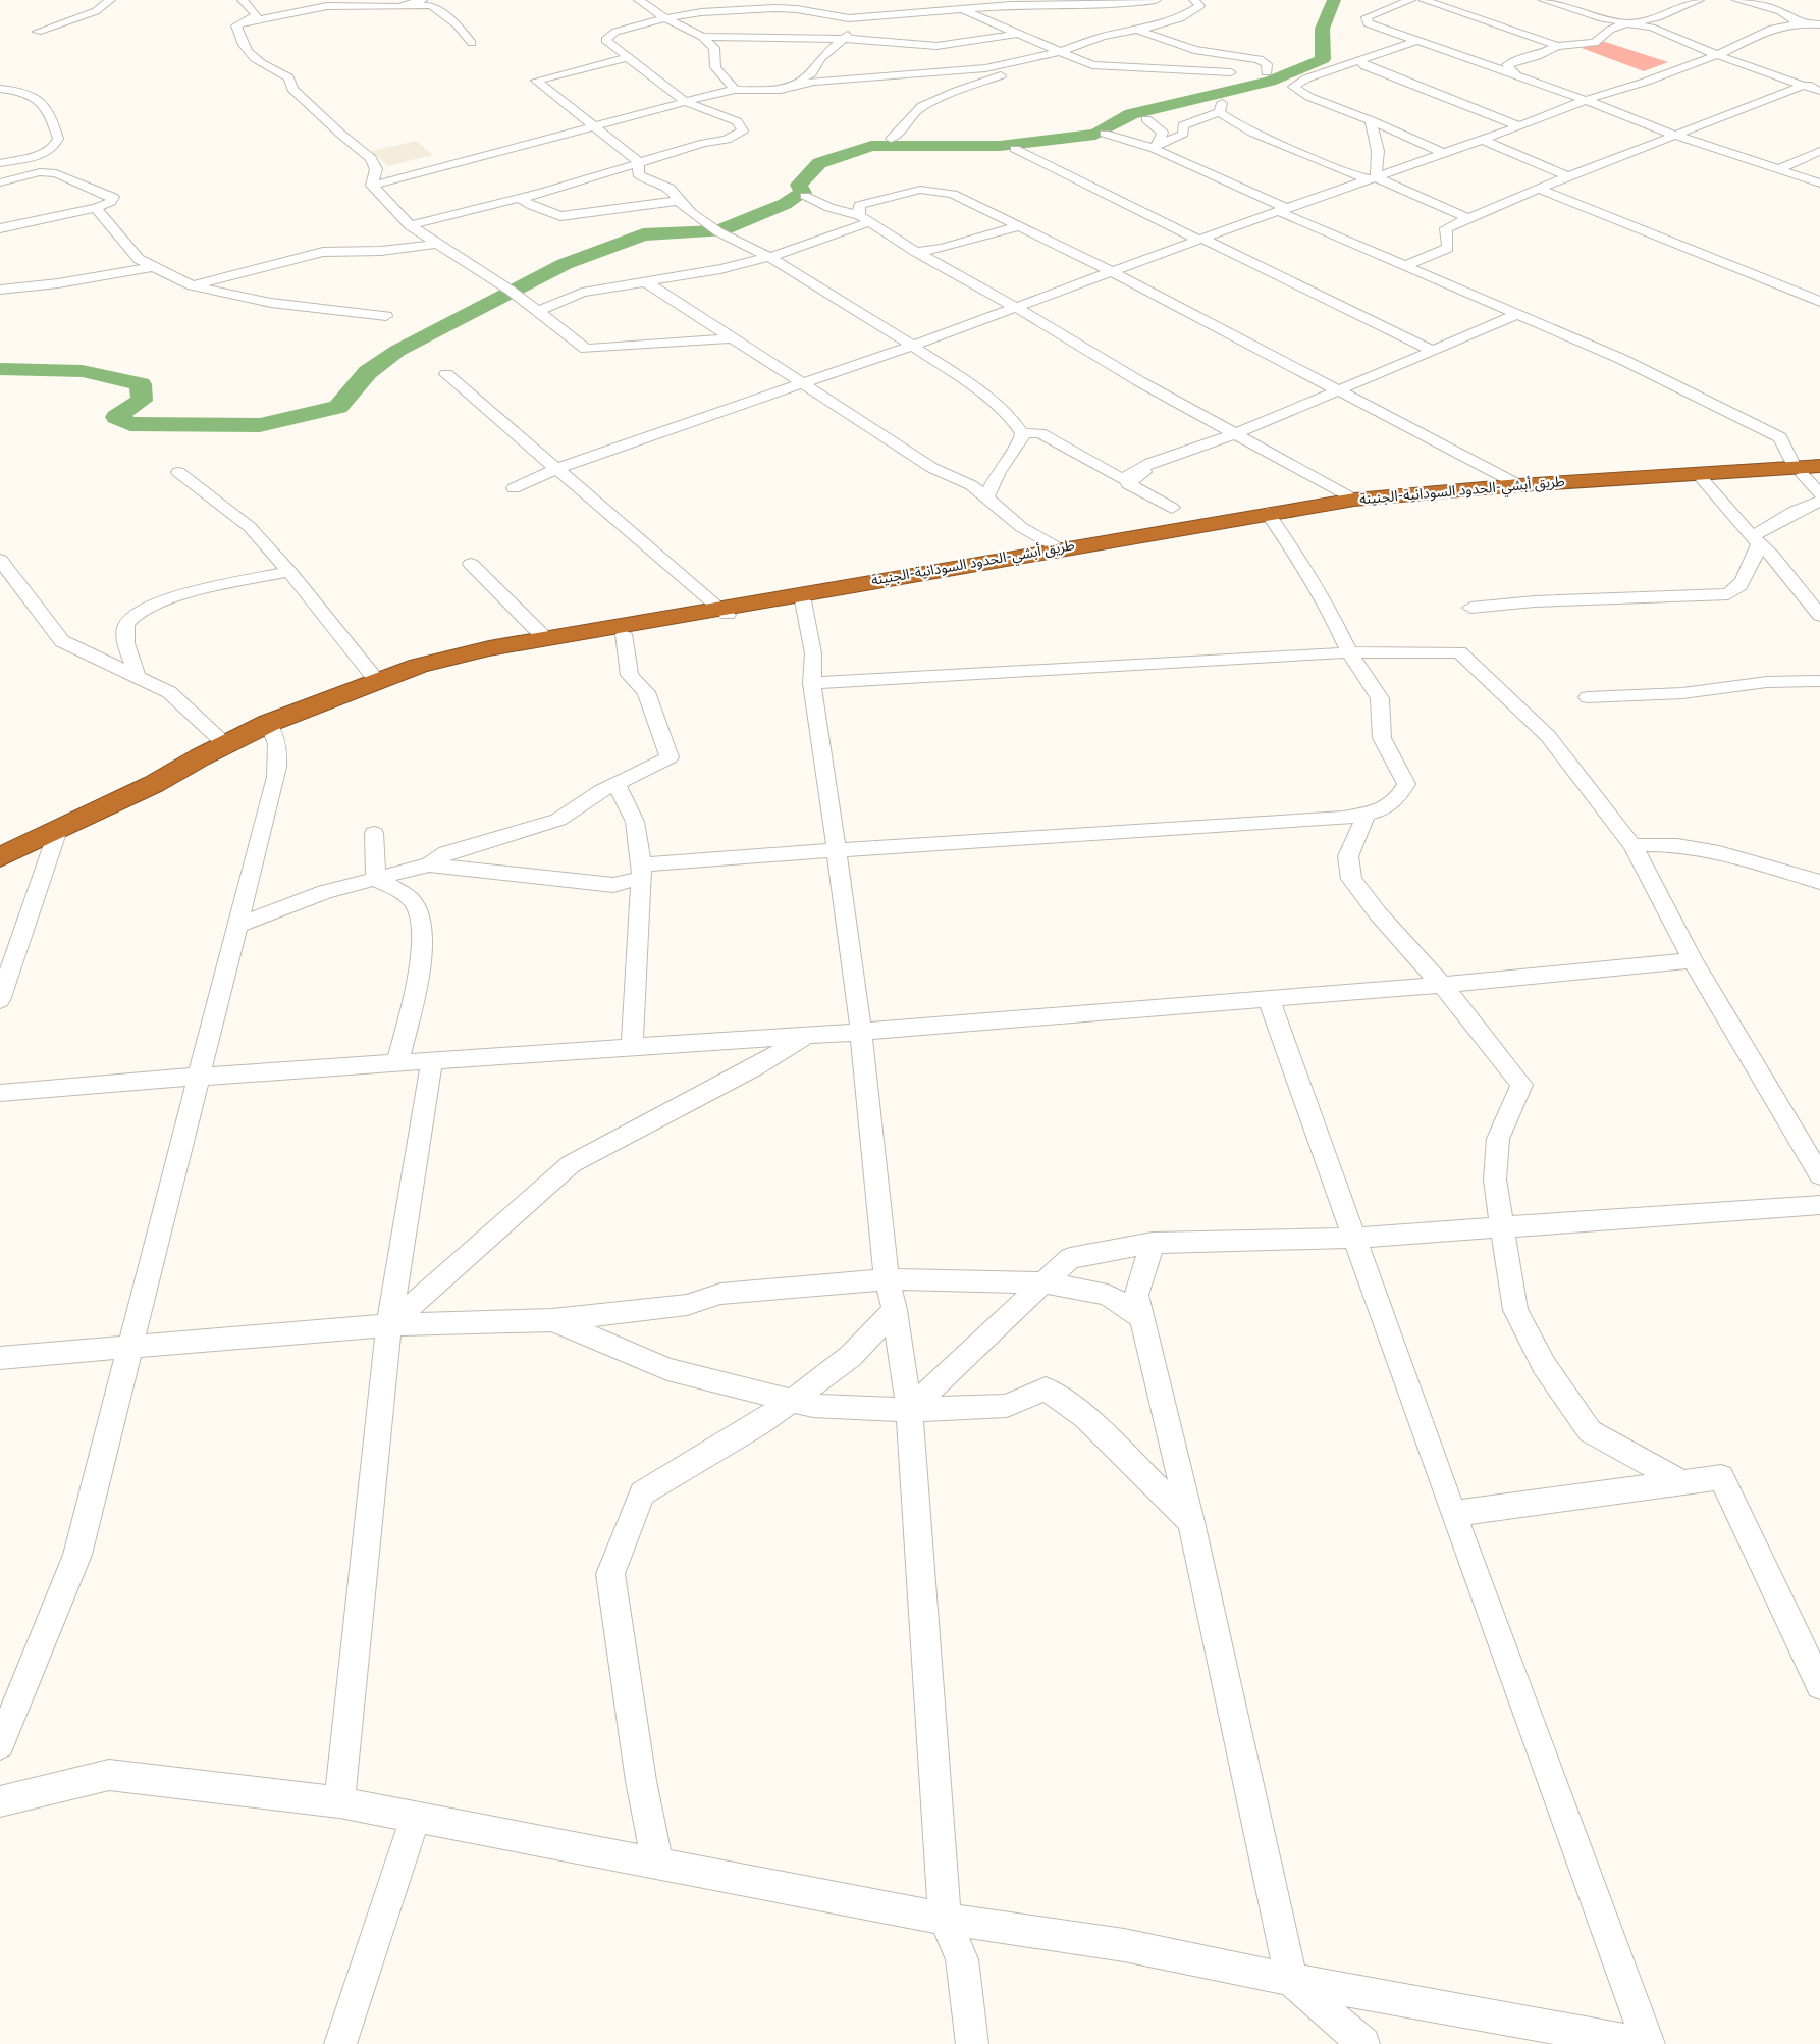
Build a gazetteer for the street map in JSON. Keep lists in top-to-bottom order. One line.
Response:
{"streets":{"highway":["طريق أبشي-الحدود السودانية-الجنينة"]}}
